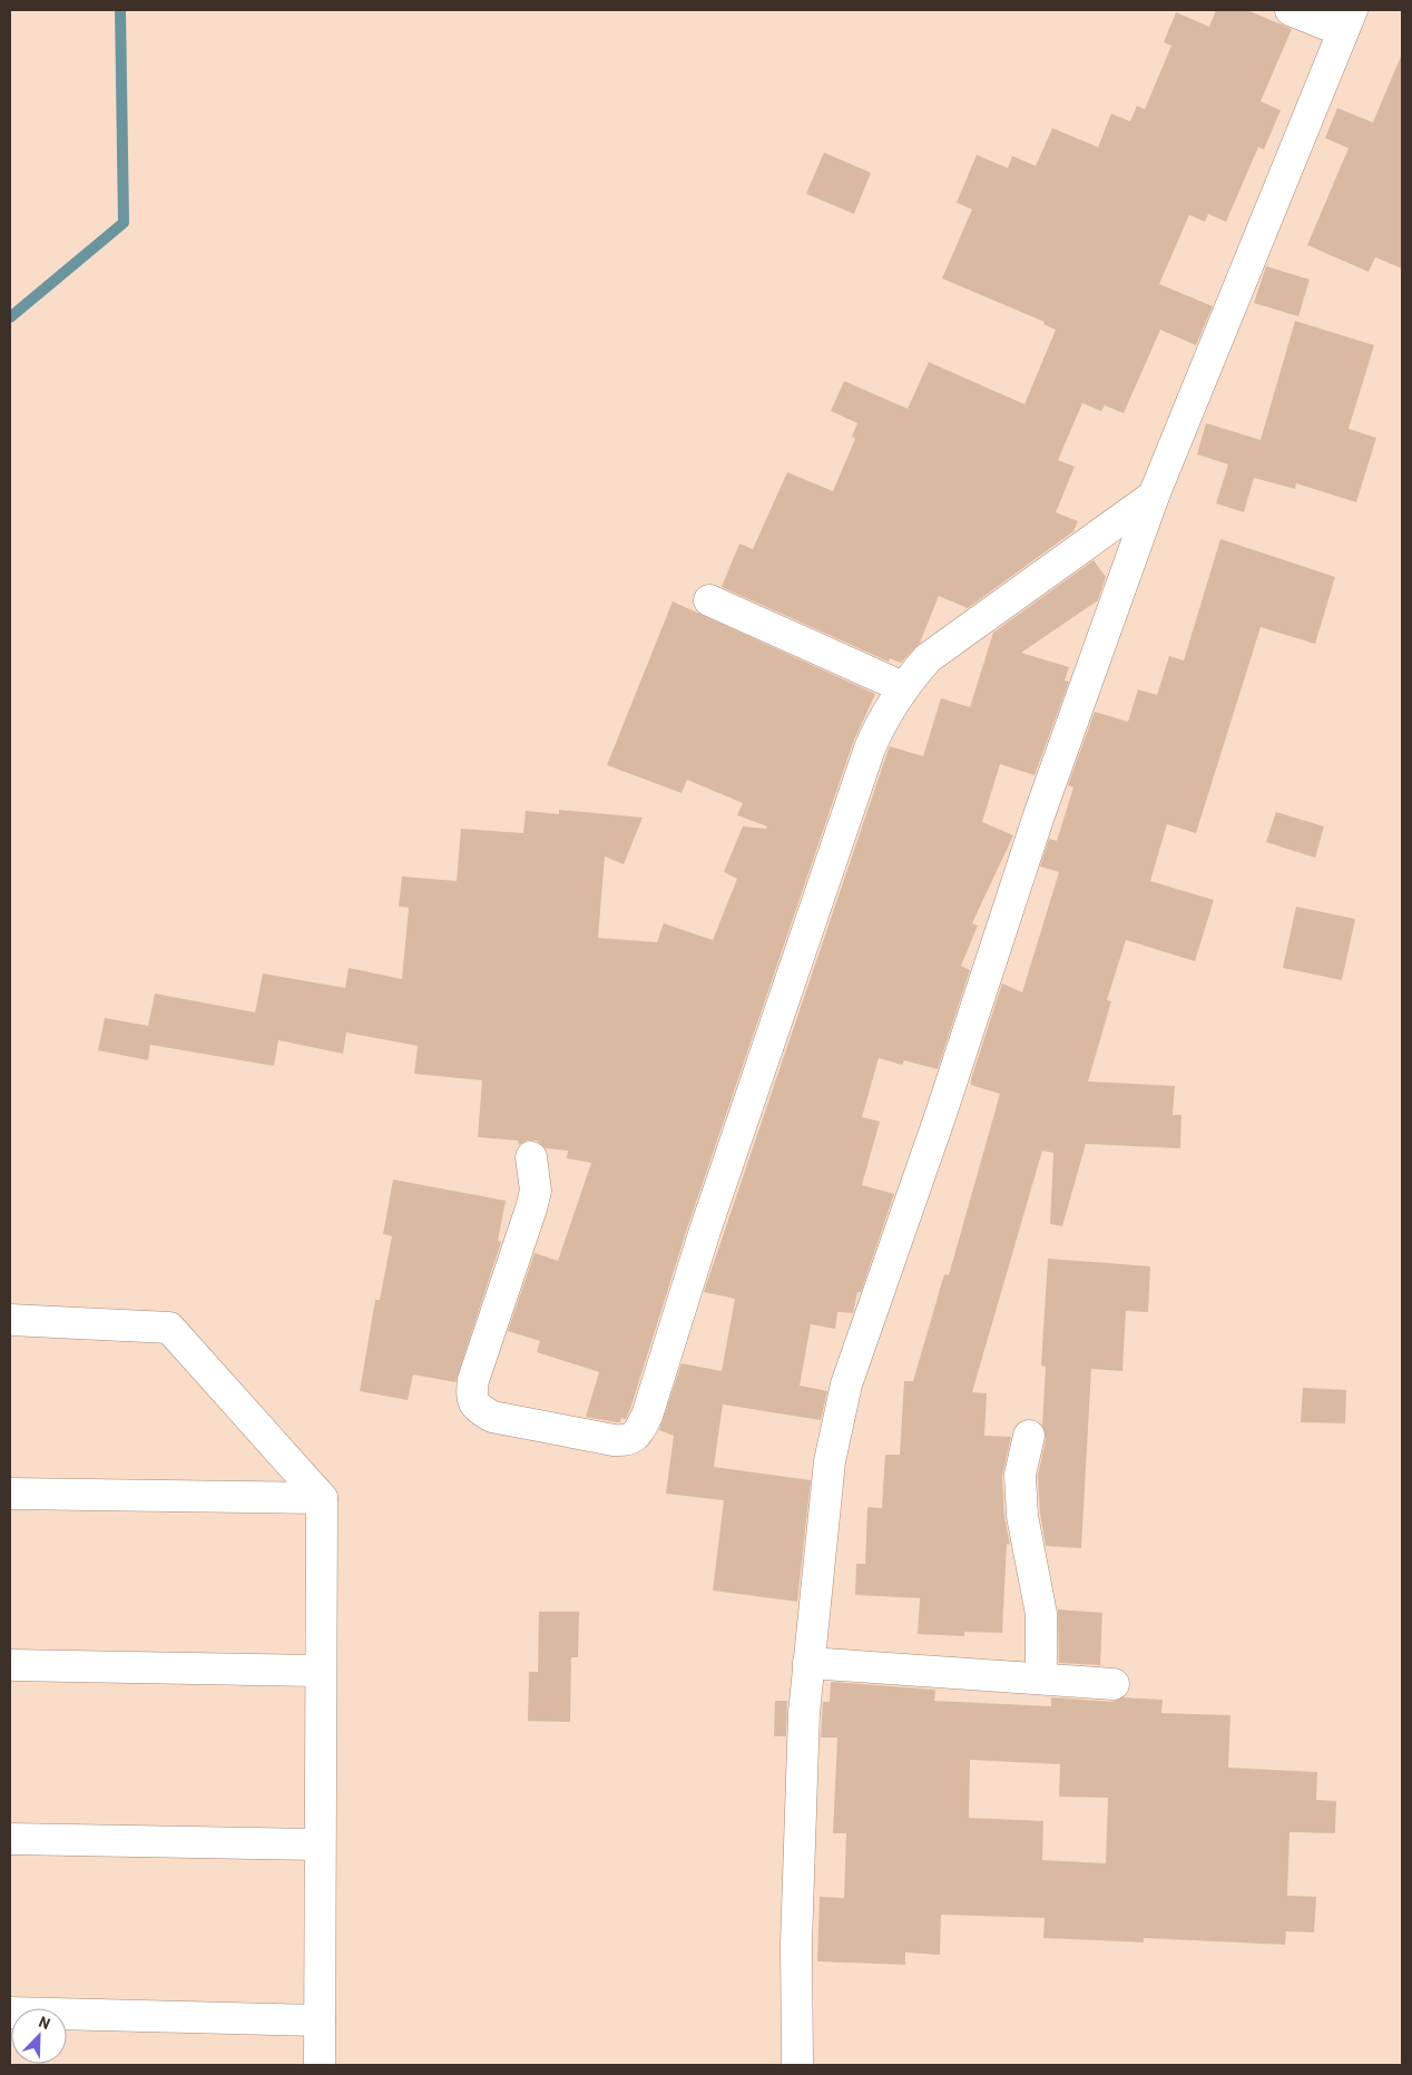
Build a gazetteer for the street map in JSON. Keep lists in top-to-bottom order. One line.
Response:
{"north":"top right"}
